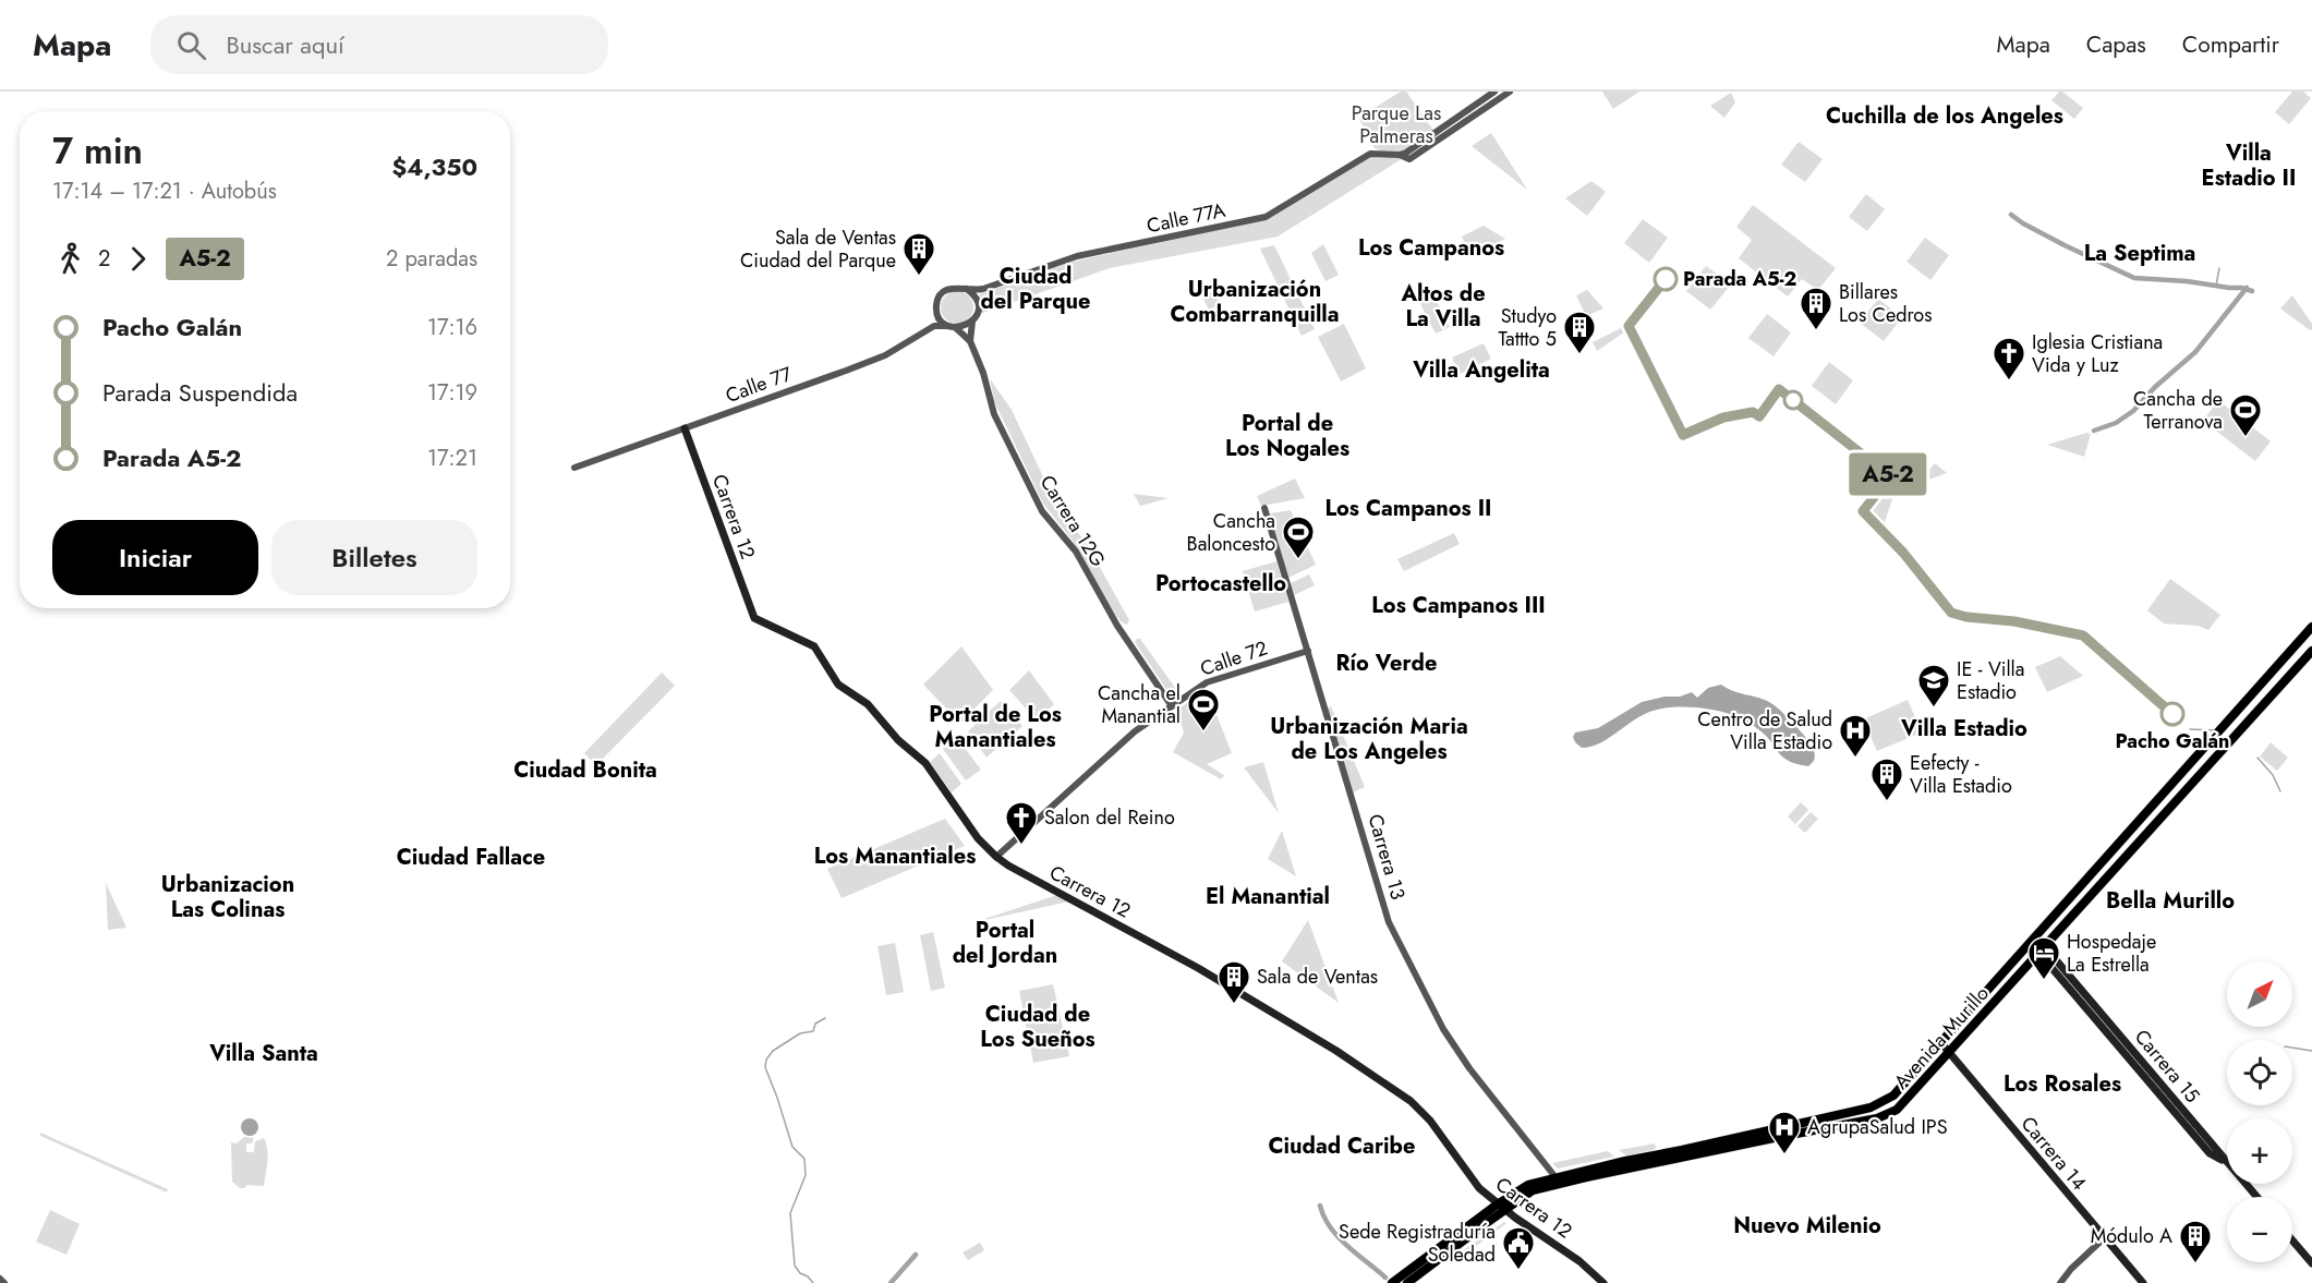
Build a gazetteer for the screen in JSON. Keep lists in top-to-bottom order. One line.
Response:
{"streets":{"main road":["Carrera 12","Avenida Murillo","Carrera 15","Carrera 14"],"street":["Calle 77A","Calle 77","Carrera 12G","Calle 72","Carrera 13"]},"crossings":[["Calle 77A","Calle 77"],["Calle 77A","Carrera 12G"],["Calle 77","Carrera 12"],["Calle 77","Carrera 12G"],["Carrera 12","Calle 72"],["Carrera 12","Avenida Murillo"],["Carrera 12G","Calle 72"],["Calle 72","Carrera 13"],["Carrera 13","Avenida Murillo"],["Avenida Murillo","Carrera 15"],["Avenida Murillo","Carrera 14"]],"districts":["Cuchilla de los Angeles","Villa Estadio II","Los Campanos","La Septima","Ciudad del Parque","Urbanización Combarranquilla","Altos de La Villa","Villa Angelita","Portal de Los Nogales","Los Campanos II","Portocastello","Los Campanos III","Río Verde","Portal de Los Manantiales","Urbanización Maria de Los Angeles","Villa Estadio","Ciudad Bonita","Los Manantiales","Ciudad Fallace","Urbanizacion Las Colinas","El Manantial","Bella Murillo","Portal del Jordan","Ciudad de Los Sueños","Villa Santa","Los Rosales","Ciudad Caribe","Nuevo Milenio"],"parks":["Parque Las Palmeras"],"places":{"building":["Sala de Ventas Ciudad del Parque","Billares Los Cedros","Studyo Tattto 5","Eefecty - Villa Estadio","Sala de Ventas","Módulo A"],"other":["Parada A5-2","Pacho Galán"],"church":["Iglesia Cristiana Vida y Luz","Salon del Reino"],"sports":["Cancha de Terranova","Cancha Baloncesto","Cancha el Manantial"],"school or university":["IE - Villa Estadio"],"hospital":["Centro de Salud Villa Estadio","AgrupaSalud IPS"],"hotel":["Hospedaje La Estrella"],"public building":["Sede Registraduría Soledad"]},"lines":["bus line A5-2"],"north":"top right","page":{"header":"Mapa","search":"Buscar aquí","nav":["Mapa","Capas","Compartir"],"on_map":"A5-2","heading":["7 min","17:14 – 17:21 · Autobús","$4,350"],"legs":["2","A5-2","2 paradas"],"list":[{"name":"Pacho Galán","value":"17:16"},{"name":"Parada Suspendida","value":"17:19"},{"name":"Parada A5-2","value":"17:21"}],"buttons":["Iniciar","Billetes"],"map_buttons":["+","−"]}}
